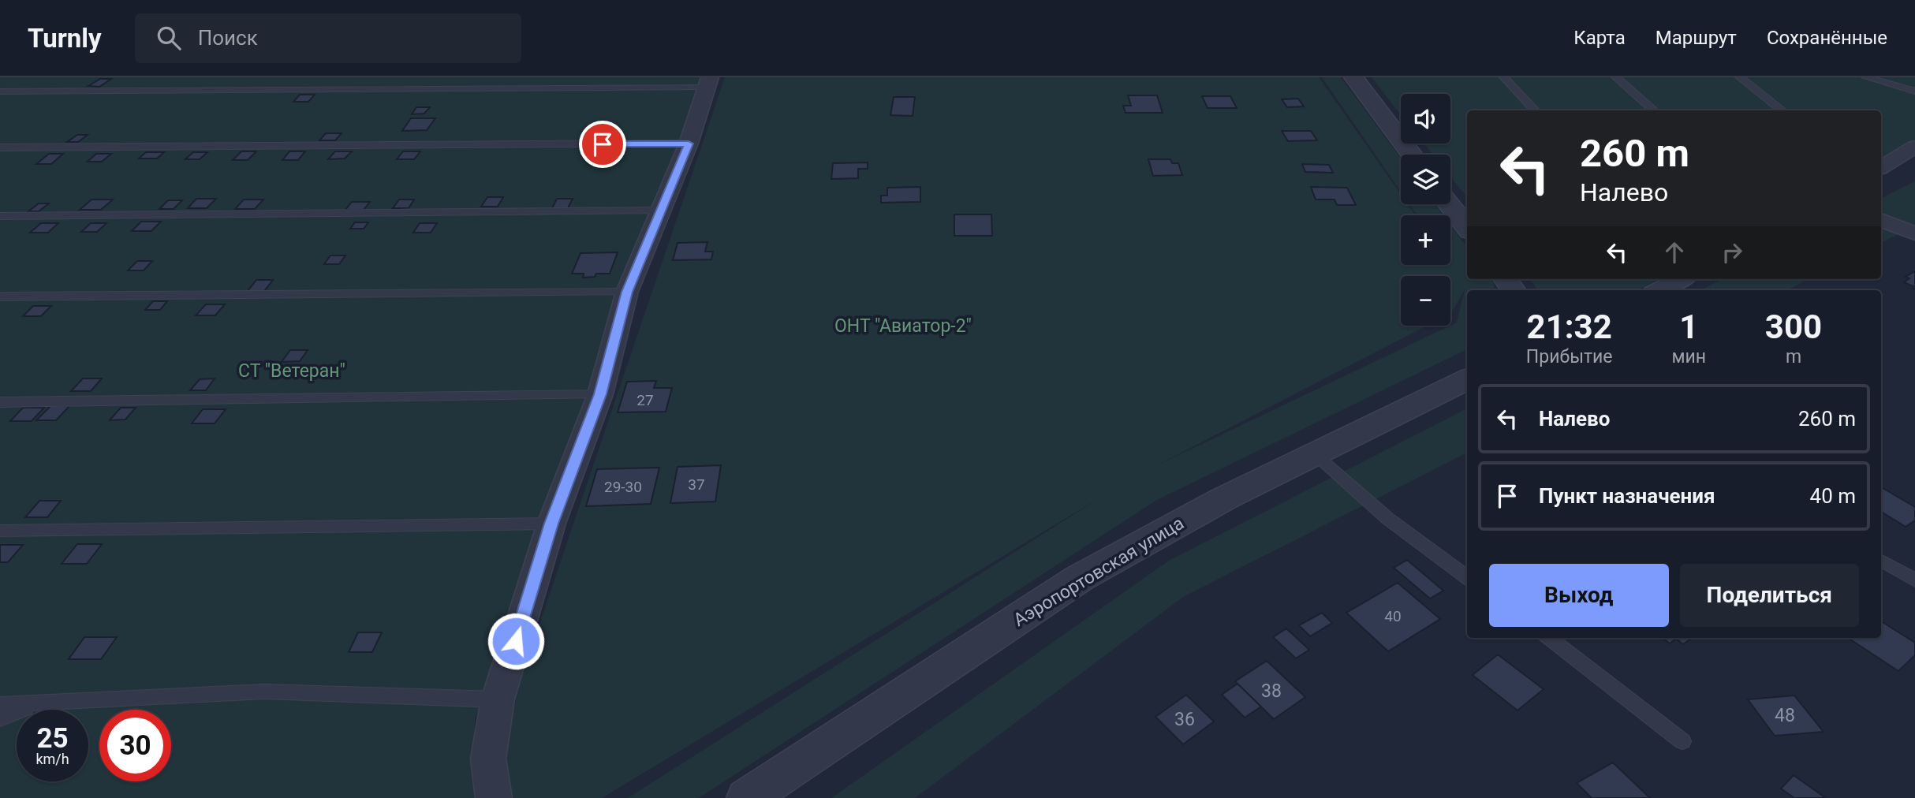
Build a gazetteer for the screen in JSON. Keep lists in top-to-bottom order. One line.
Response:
{"streets":{"street":["Аэропортовская улица"]},"parks":["ОНТ \"Авиатор-2\"","СТ \"Ветеран\""],"house_numbers":["27","37","29-30","40","38","48","36"],"page":{"header":"Turnly","search":"Поиск","nav":["Карта","Маршрут","Сохранённые"],"map_buttons":["+","−"],"turn":["260 m","Налево"],"eta":["21:32","Прибытие","1","мин","300","m"],"list":[{"name":"Налево","value":"260 m"},{"name":"Пункт назначения","value":"40 m"}],"buttons":["Выход","Поделиться"],"speed":"25 km/h","limit":"30"}}
